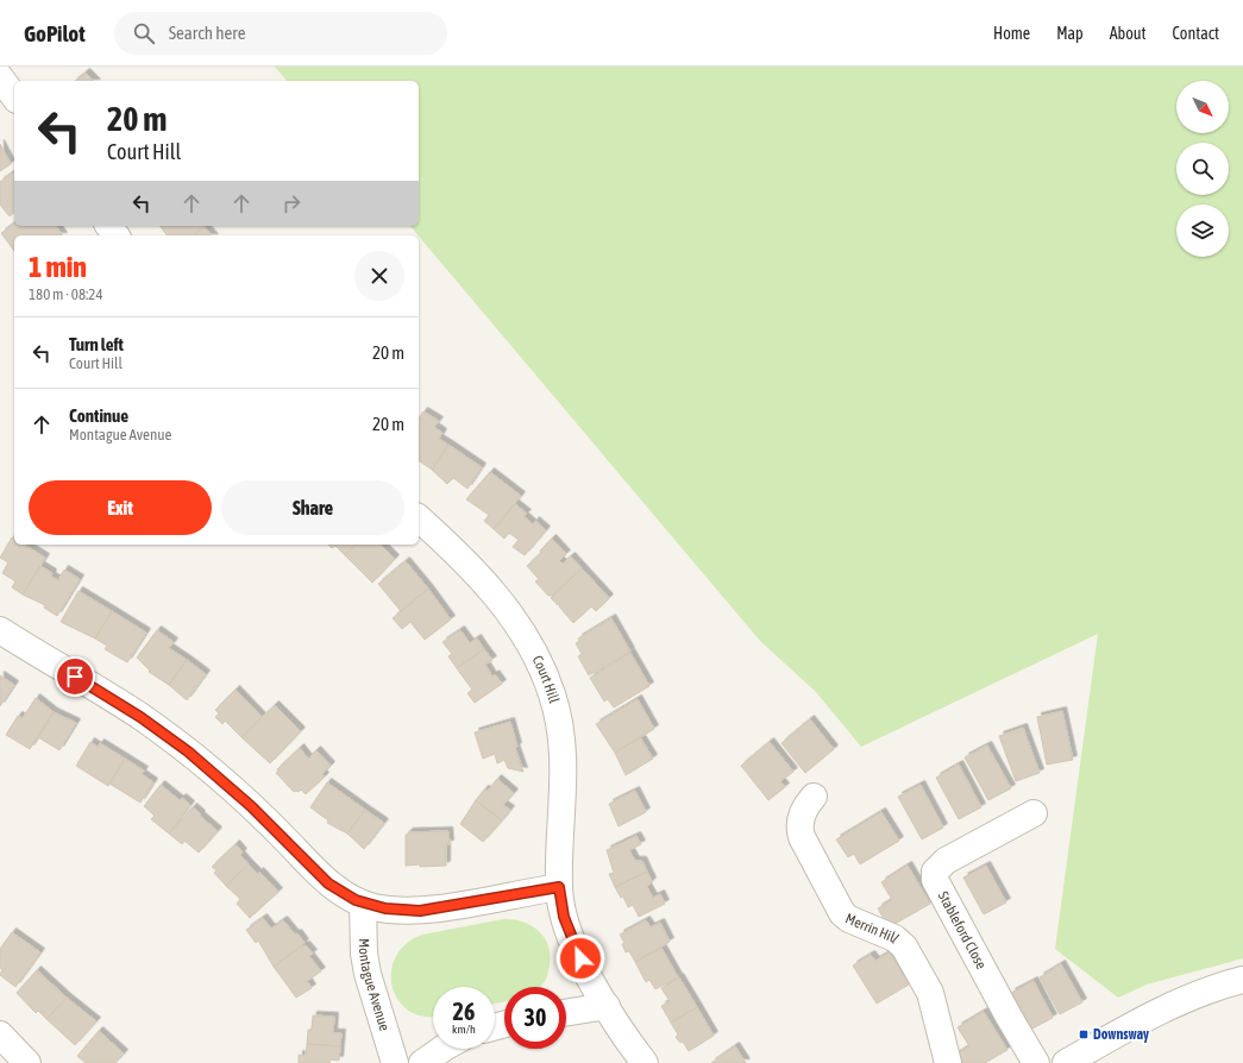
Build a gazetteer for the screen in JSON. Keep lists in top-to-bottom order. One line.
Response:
{"streets":{"street":["Court Hill","Merrin Hill","Stableford Close","Montague Avenue"]},"places":{"transit":["Downsway"]},"north":"bottom right","page":{"header":"GoPilot","search":"Search here","nav":["Home","Map","About","Contact"],"turn":["20 m","Court Hill"],"heading":["1 min","180 m · 08:24"],"list":[{"name":"Turn left","note":"Court Hill","value":"20 m"},{"name":"Continue","note":"Montague Avenue","value":"20 m"}],"buttons":["Exit","Share"],"speed":"26 km/h","limit":"30"}}
